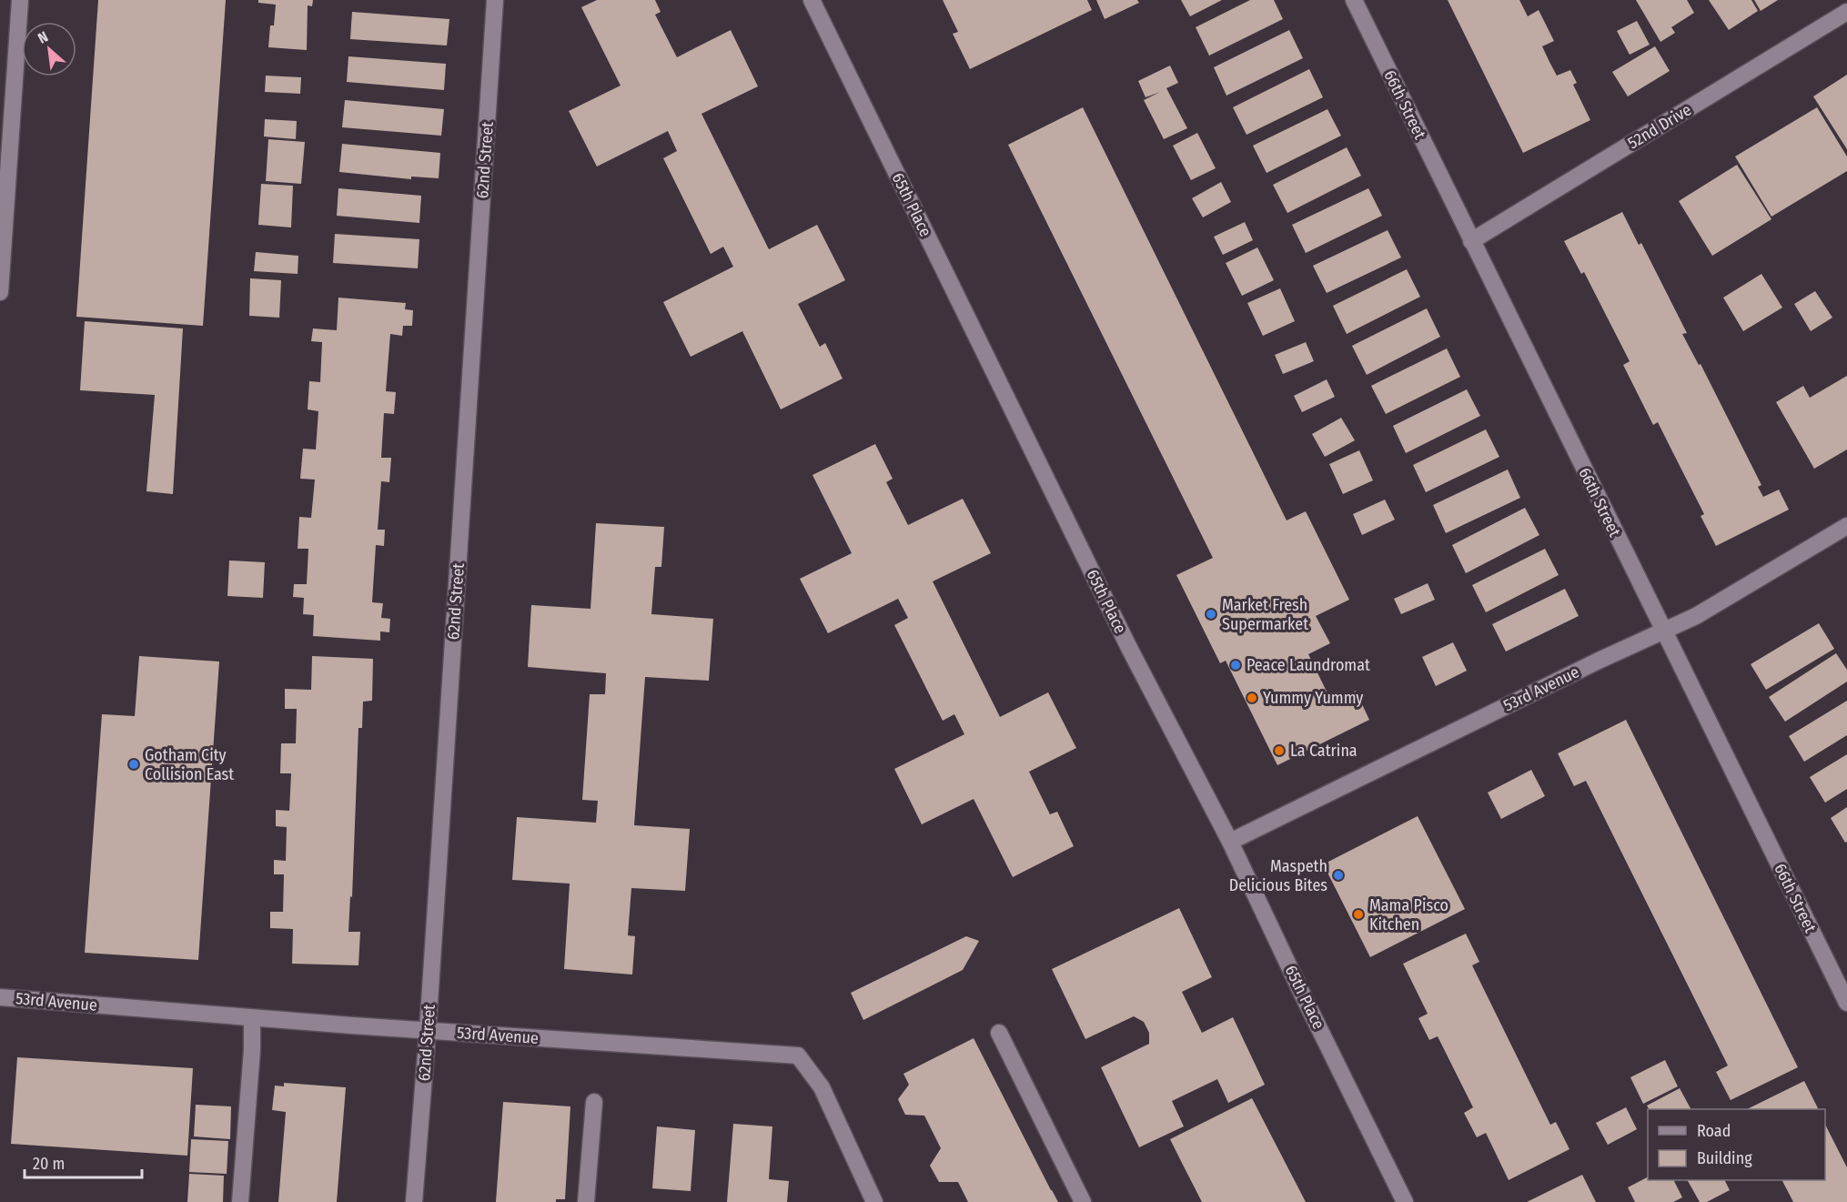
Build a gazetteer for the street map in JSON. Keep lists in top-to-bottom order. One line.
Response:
{"streets":{"street":["66th Street","52nd Drive","62nd Street","65th Place","53rd Avenue"]},"crossings":[["66th Street","52nd Drive"],["66th Street","53rd Avenue"],["62nd Street","53rd Avenue"],["65th Place","53rd Avenue"]],"places":["Market Fresh Supermarket","Peace Laundromat","Yummy Yummy","La Catrina","Gotham City Collision East","Maspeth Delicious Bites","Mama Pisco Kitchen"],"legend":["Road","Building"],"scale_bar":"20 m","north":"top left"}
